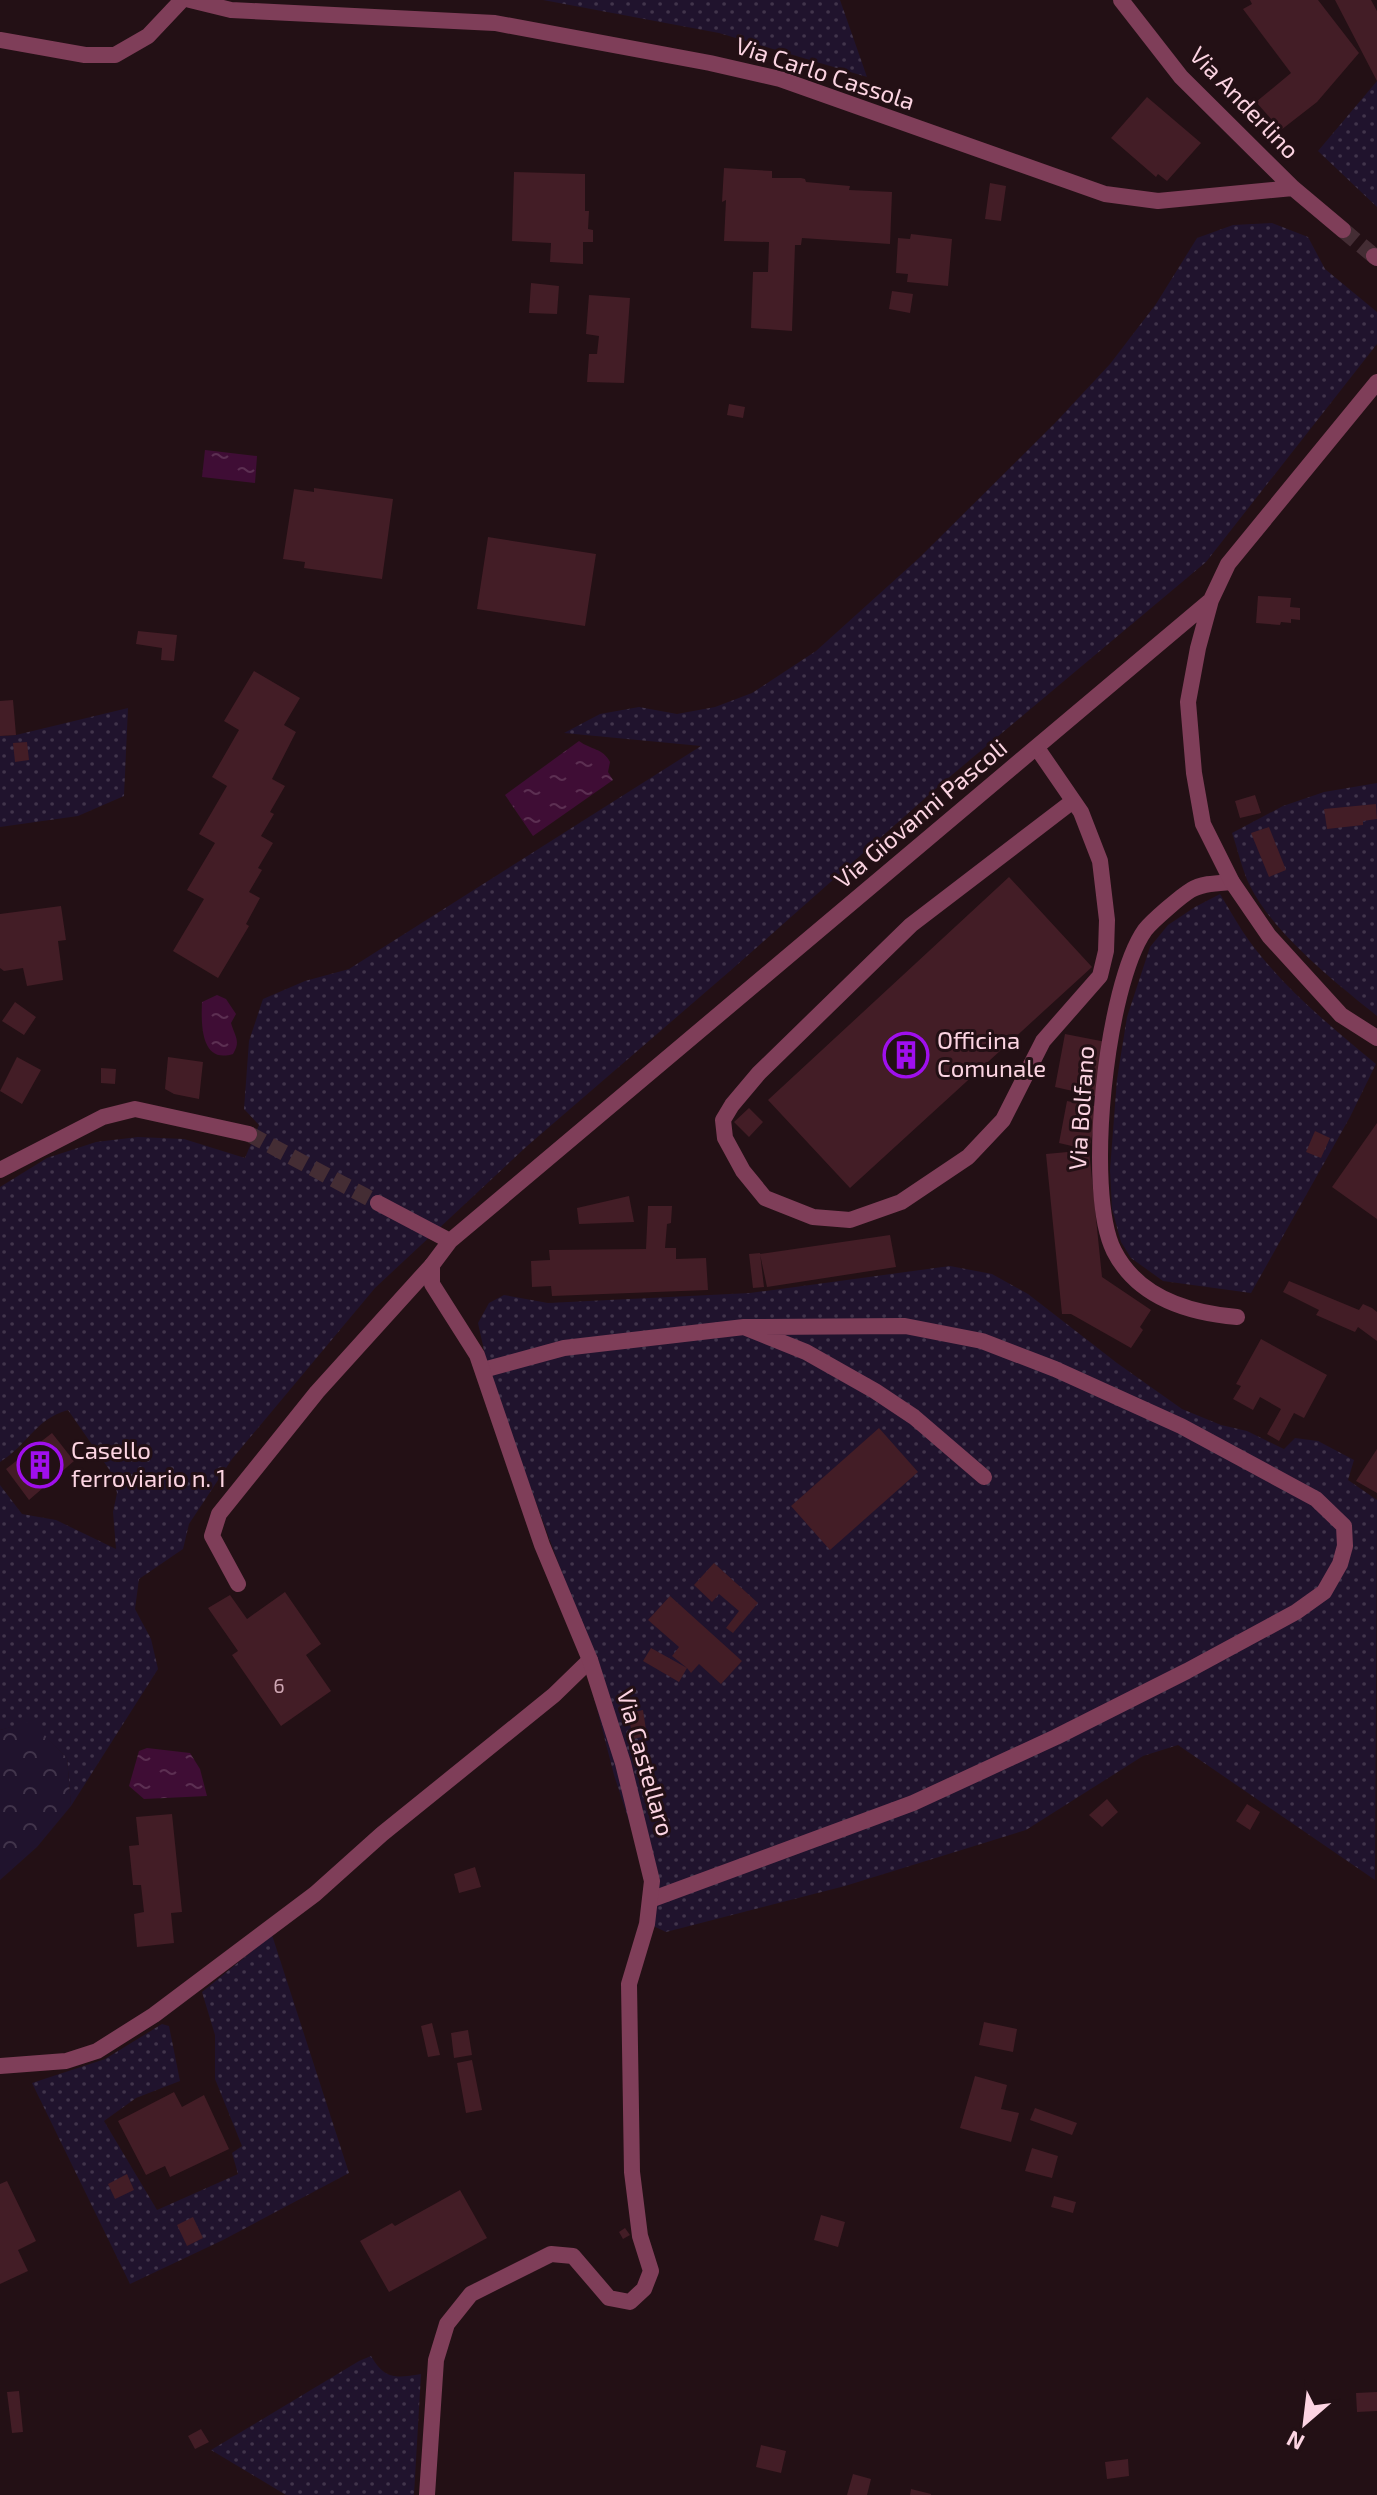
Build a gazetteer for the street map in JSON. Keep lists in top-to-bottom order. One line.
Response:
{"streets":{"street":["Via Carlo Cassola","Via Anderlino","Via Giovanni Pascoli","Via Bolfano","Via Castellaro"]},"crossings":[["Via Carlo Cassola","Via Anderlino"],["Via Giovanni Pascoli","Via Castellaro"]],"places":{"building":["Officina Comunale","Casello ferroviario n. 1"]},"house_numbers":["6"],"north":"bottom left"}
